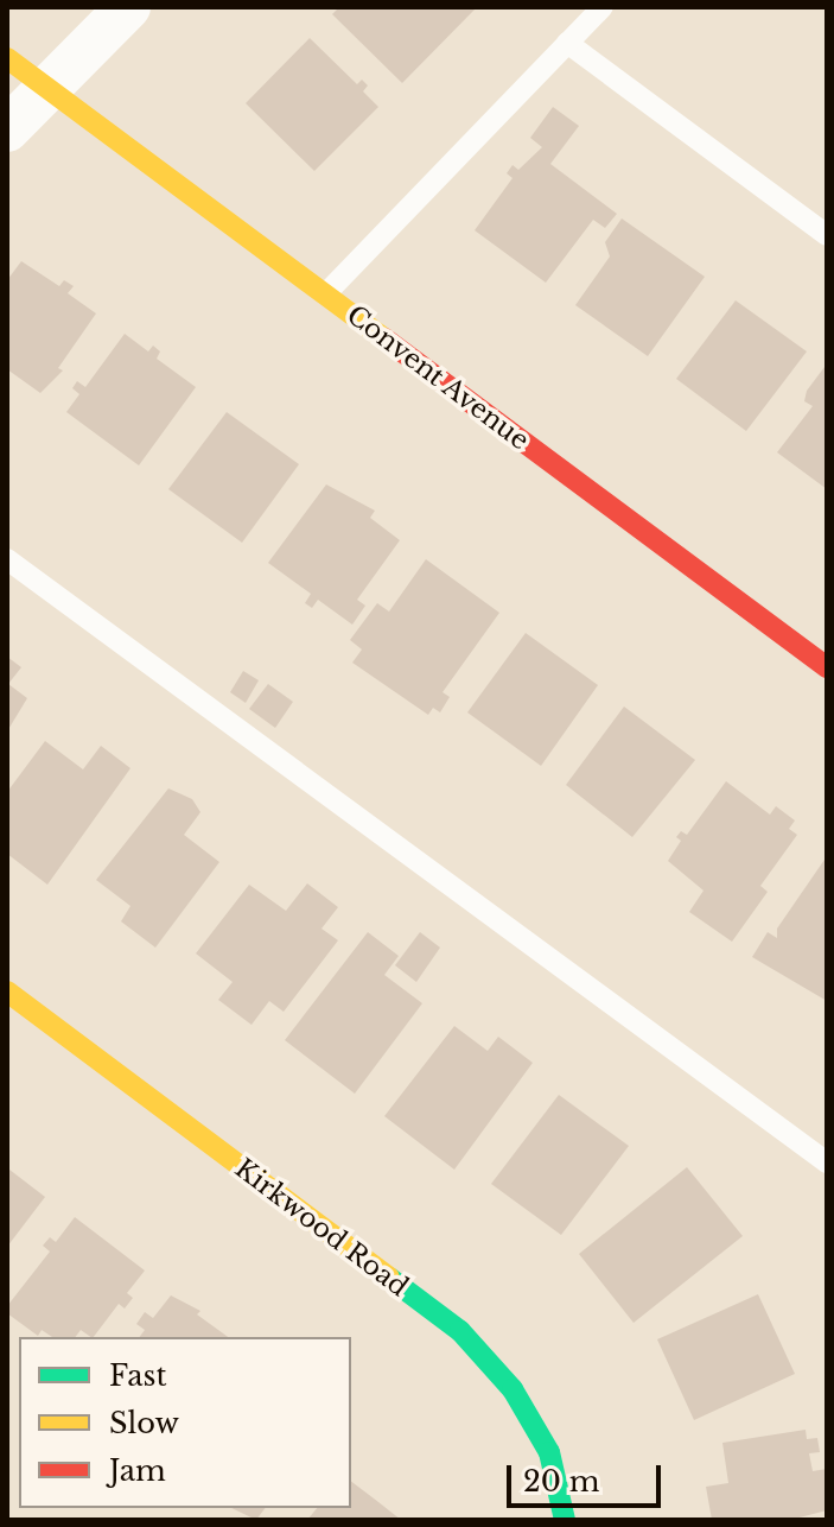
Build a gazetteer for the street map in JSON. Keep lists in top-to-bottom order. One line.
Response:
{"streets":{"street":["Convent Avenue","Kirkwood Road"]},"legend":["Fast","Slow","Jam"],"scale_bar":"20 m"}
